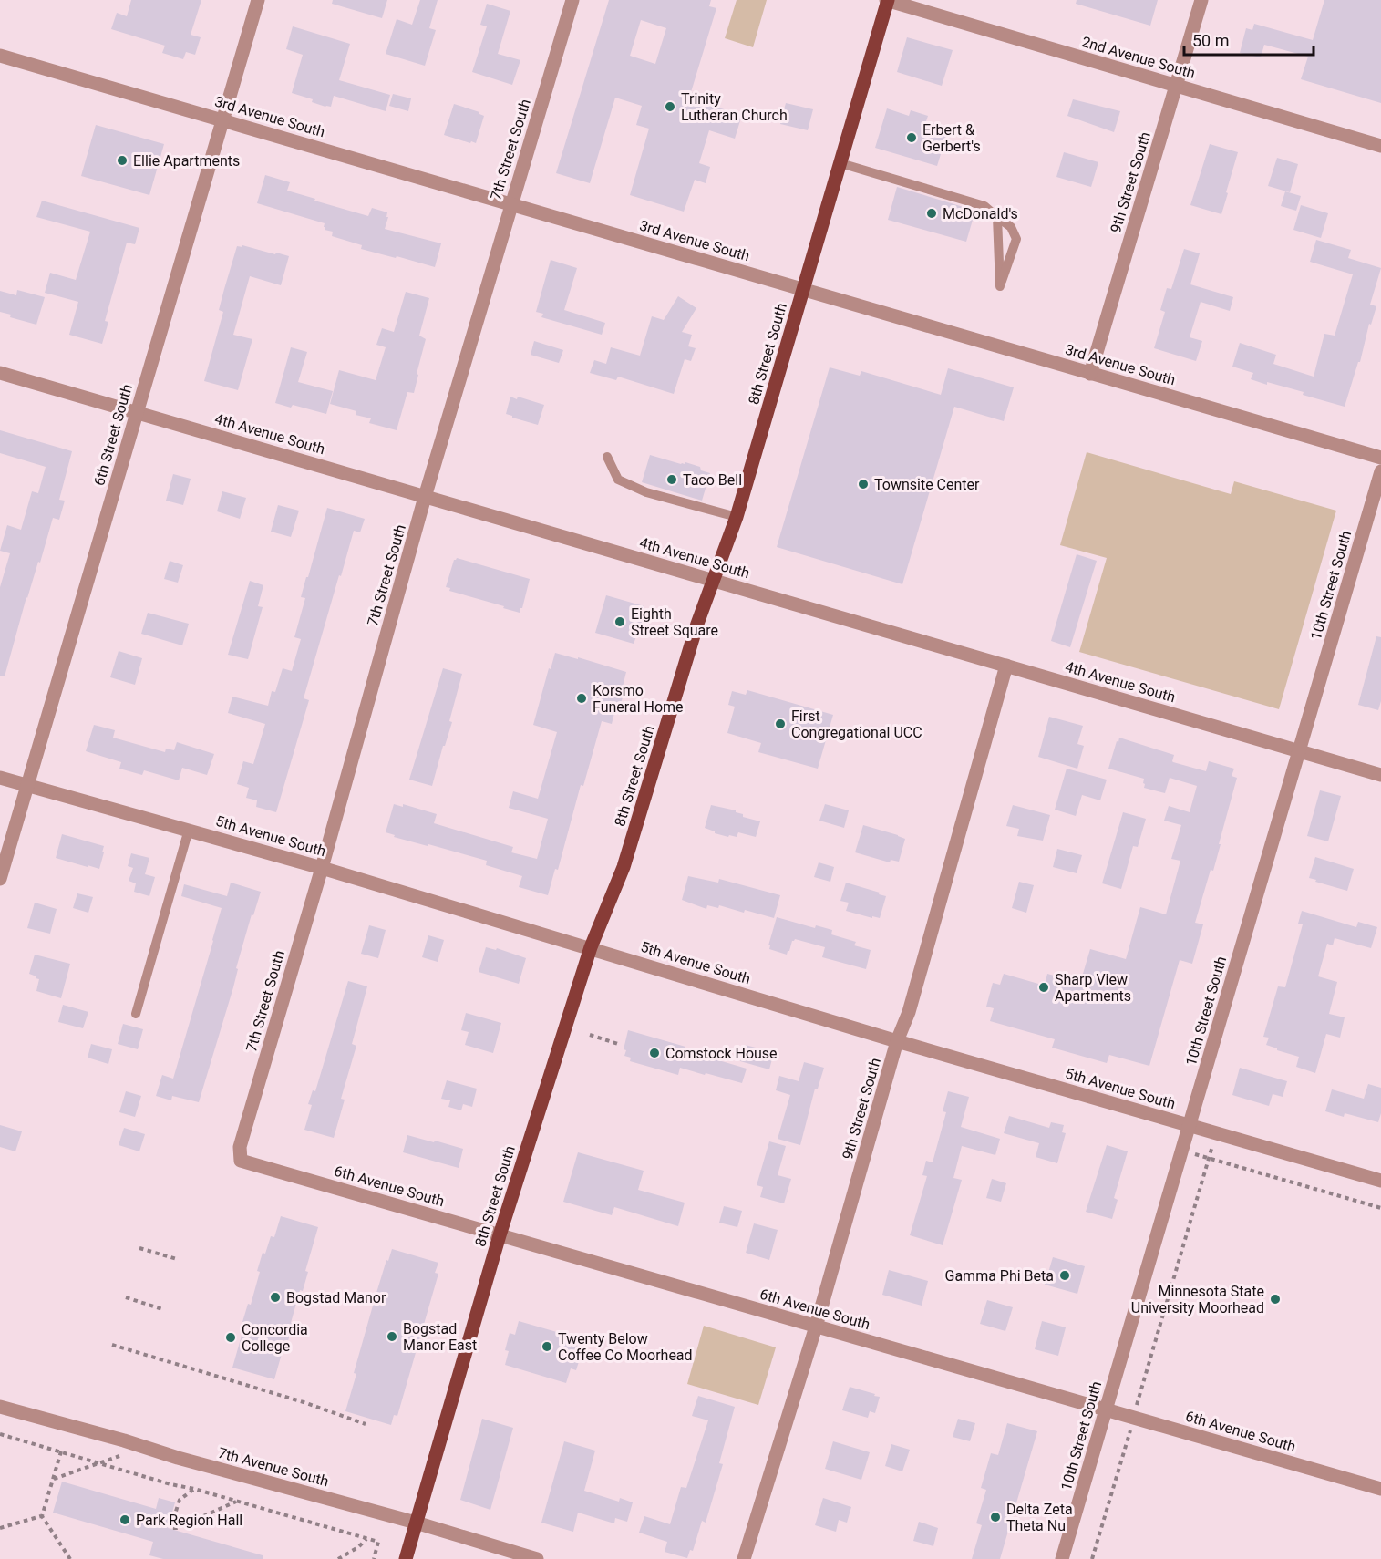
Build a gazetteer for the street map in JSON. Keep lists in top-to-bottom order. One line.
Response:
{"streets":{"main road":["8th Street South"],"street":["2nd Avenue South","3rd Avenue South","7th Street South","9th Street South","4th Avenue South","6th Street South","10th Street South","5th Avenue South","6th Avenue South","7th Avenue South"]},"crossings":[["2nd Avenue South","9th Street South"],["2nd Avenue South","8th Street South"],["3rd Avenue South","7th Street South"],["3rd Avenue South","9th Street South"],["3rd Avenue South","8th Street South"],["3rd Avenue South","6th Street South"],["7th Street South","4th Avenue South"],["7th Street South","5th Avenue South"],["7th Street South","6th Avenue South"],["9th Street South","4th Avenue South"],["9th Street South","5th Avenue South"],["9th Street South","6th Avenue South"],["8th Street South","4th Avenue South"],["8th Street South","5th Avenue South"],["8th Street South","6th Avenue South"],["8th Street South","7th Avenue South"],["4th Avenue South","6th Street South"],["4th Avenue South","10th Street South"],["6th Street South","5th Avenue South"],["10th Street South","5th Avenue South"],["10th Street South","6th Avenue South"]],"places":["Trinity Lutheran Church","Erbert & Gerbert's","Ellie Apartments","McDonald's","Taco Bell","Townsite Center","Eighth Street Square","Korsmo Funeral Home","First Congregational UCC","Sharp View Apartments","Comstock House","Gamma Phi Beta","Bogstad Manor","Minnesota State University Moorhead","Bogstad Manor East","Concordia College","Twenty Below Coffee Co Moorhead","Delta Zeta Theta Nu","Park Region Hall"],"scale_bar":"50 m"}
